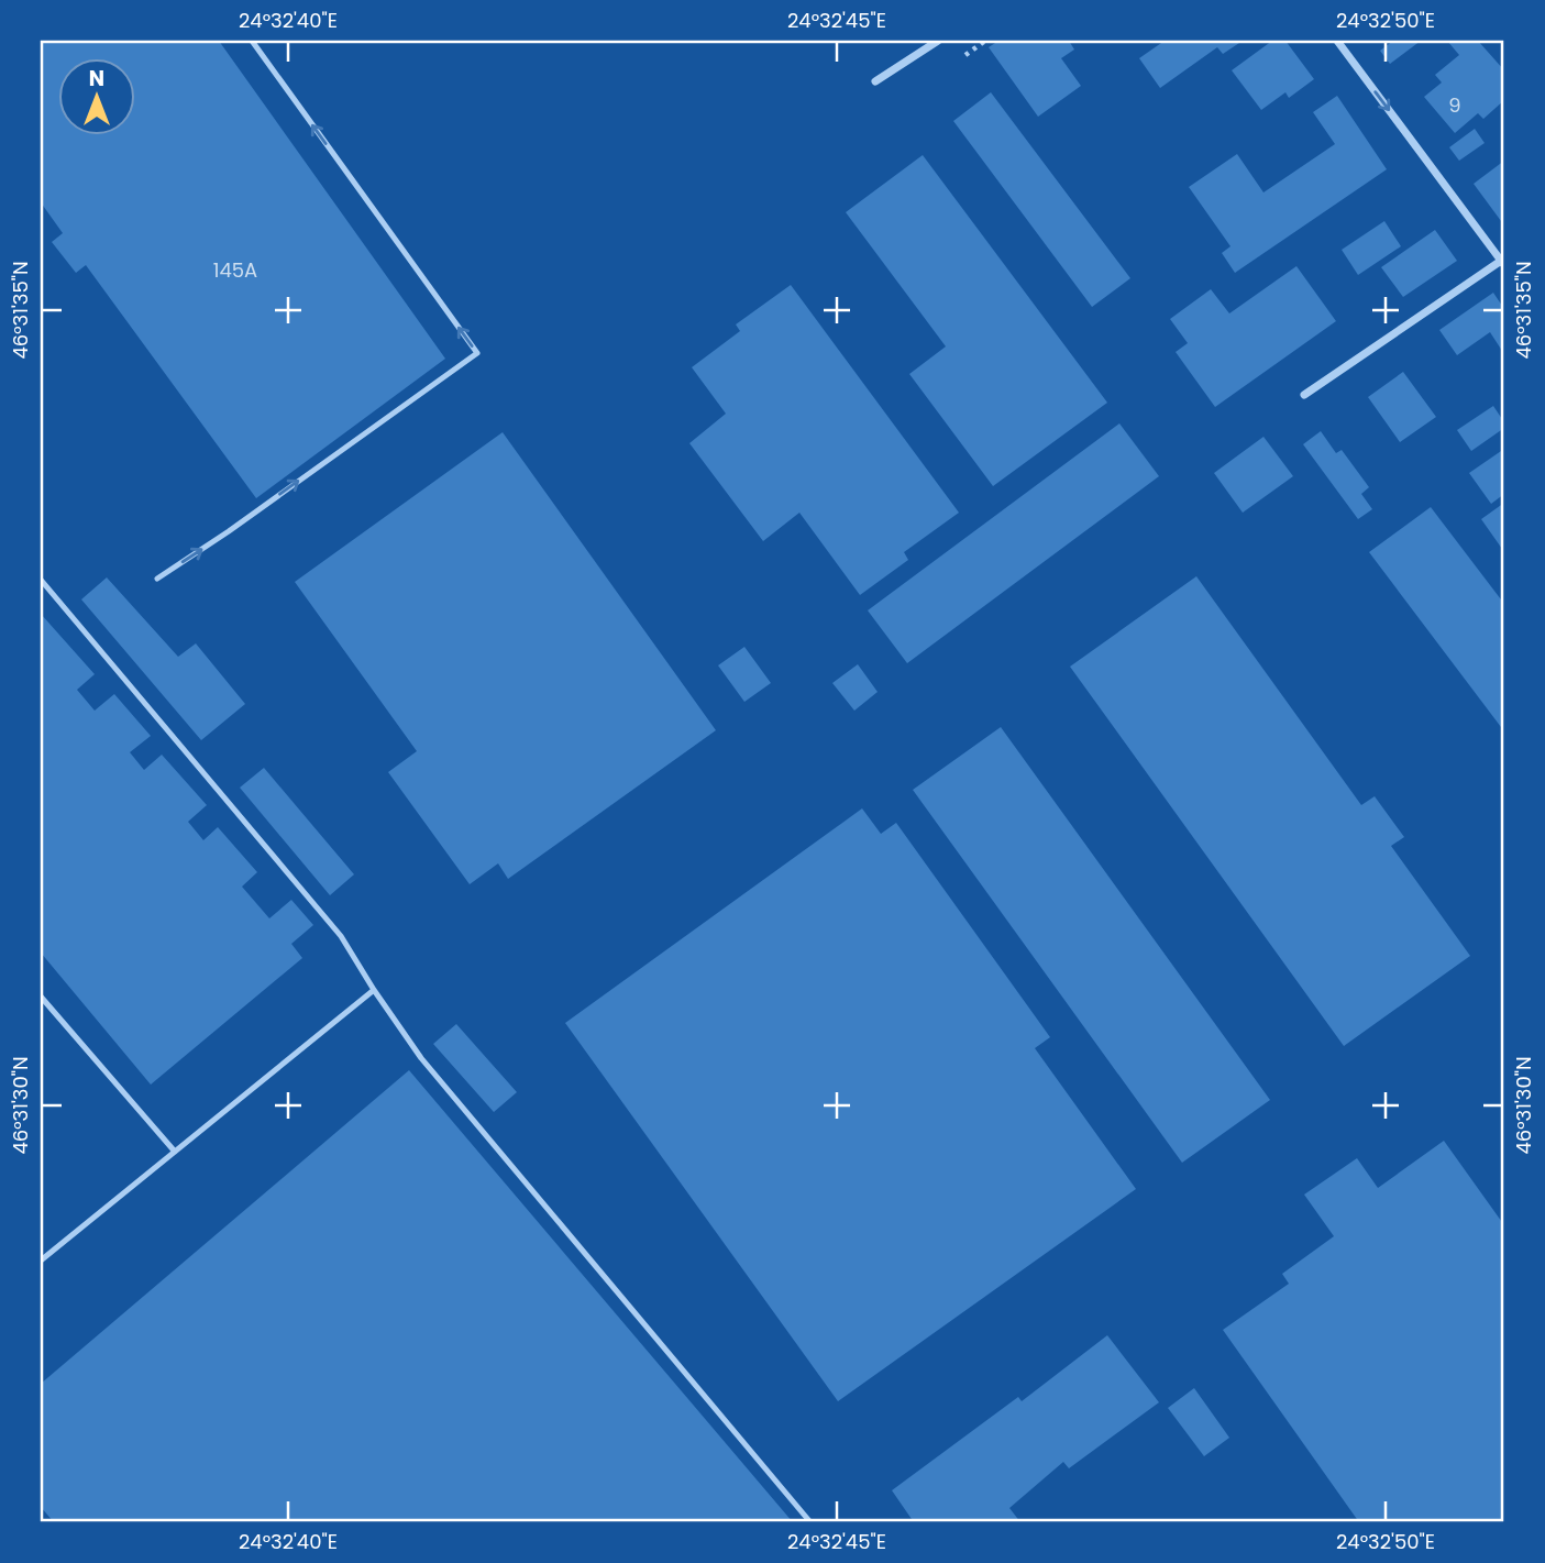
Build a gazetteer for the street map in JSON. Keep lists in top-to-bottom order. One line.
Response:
{"house_numbers":["9","145A"],"north":"top","coordinates":["24°32'40\"E","24°32'45\"E","24°32'50\"E","46°31'35\"N","46°31'30\"N"]}
